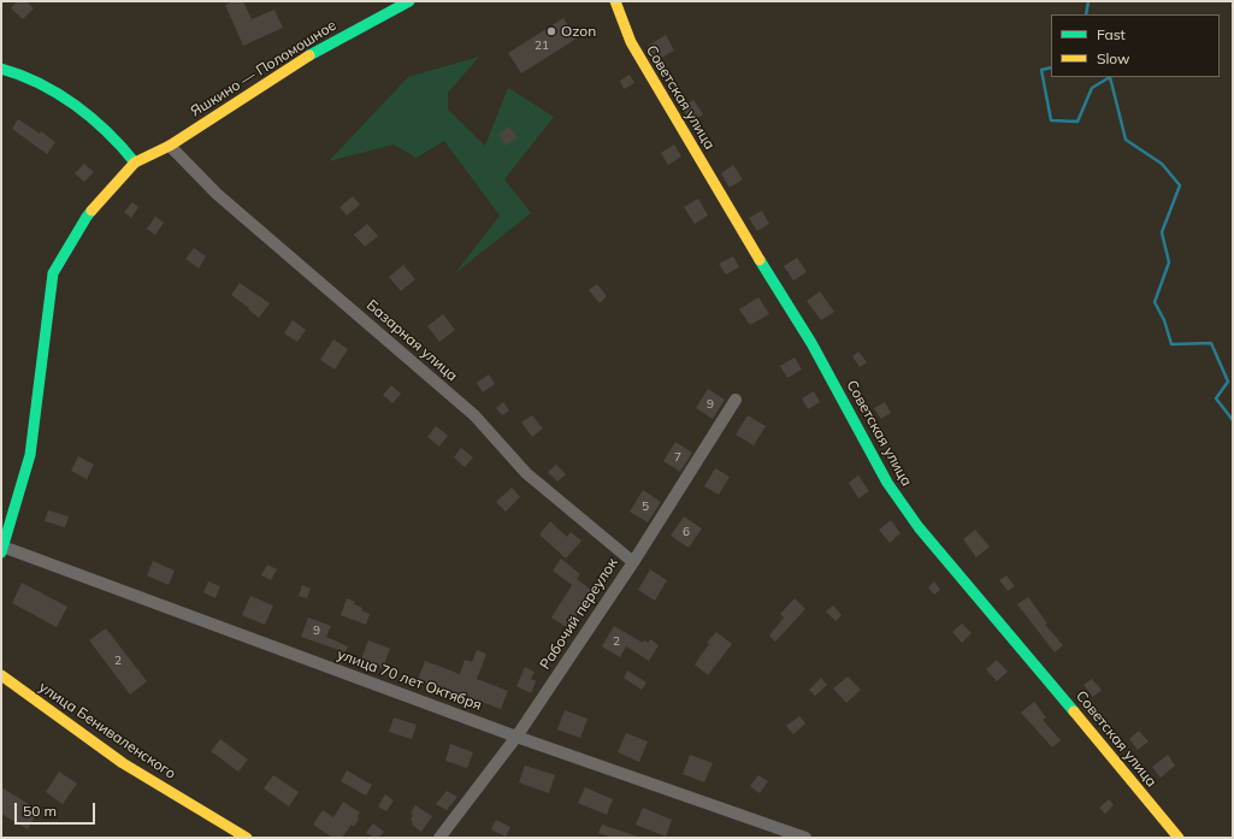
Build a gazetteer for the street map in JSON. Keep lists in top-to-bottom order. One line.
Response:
{"streets":{"street":["Яшкино — Поломошное","Советская улица","Базарная улица","Рабочий переулок","улица 70 лет Октября","улица Бениваленского"]},"crossings":[["Яшкино — Поломошное","Базарная улица"],["Базарная улица","Рабочий переулок"],["Рабочий переулок","улица 70 лет Октября"]],"places":["Ozon"],"house_numbers":["21","9","7","5","6","9","2","2"],"legend":["Fast","Slow"],"scale_bar":"50 m"}
